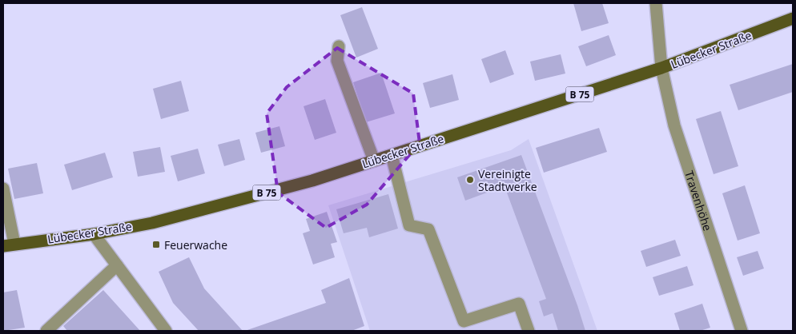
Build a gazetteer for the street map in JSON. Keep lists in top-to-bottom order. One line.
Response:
{"streets":{"main road":["Lübecker Straße","B 75"],"street":["Travenhöhe"]},"crossings":[["Lübecker Straße","Travenhöhe"]],"places":{"other":["Vereinigte Stadtwerke"],"transit":["Feuerwache"]}}
